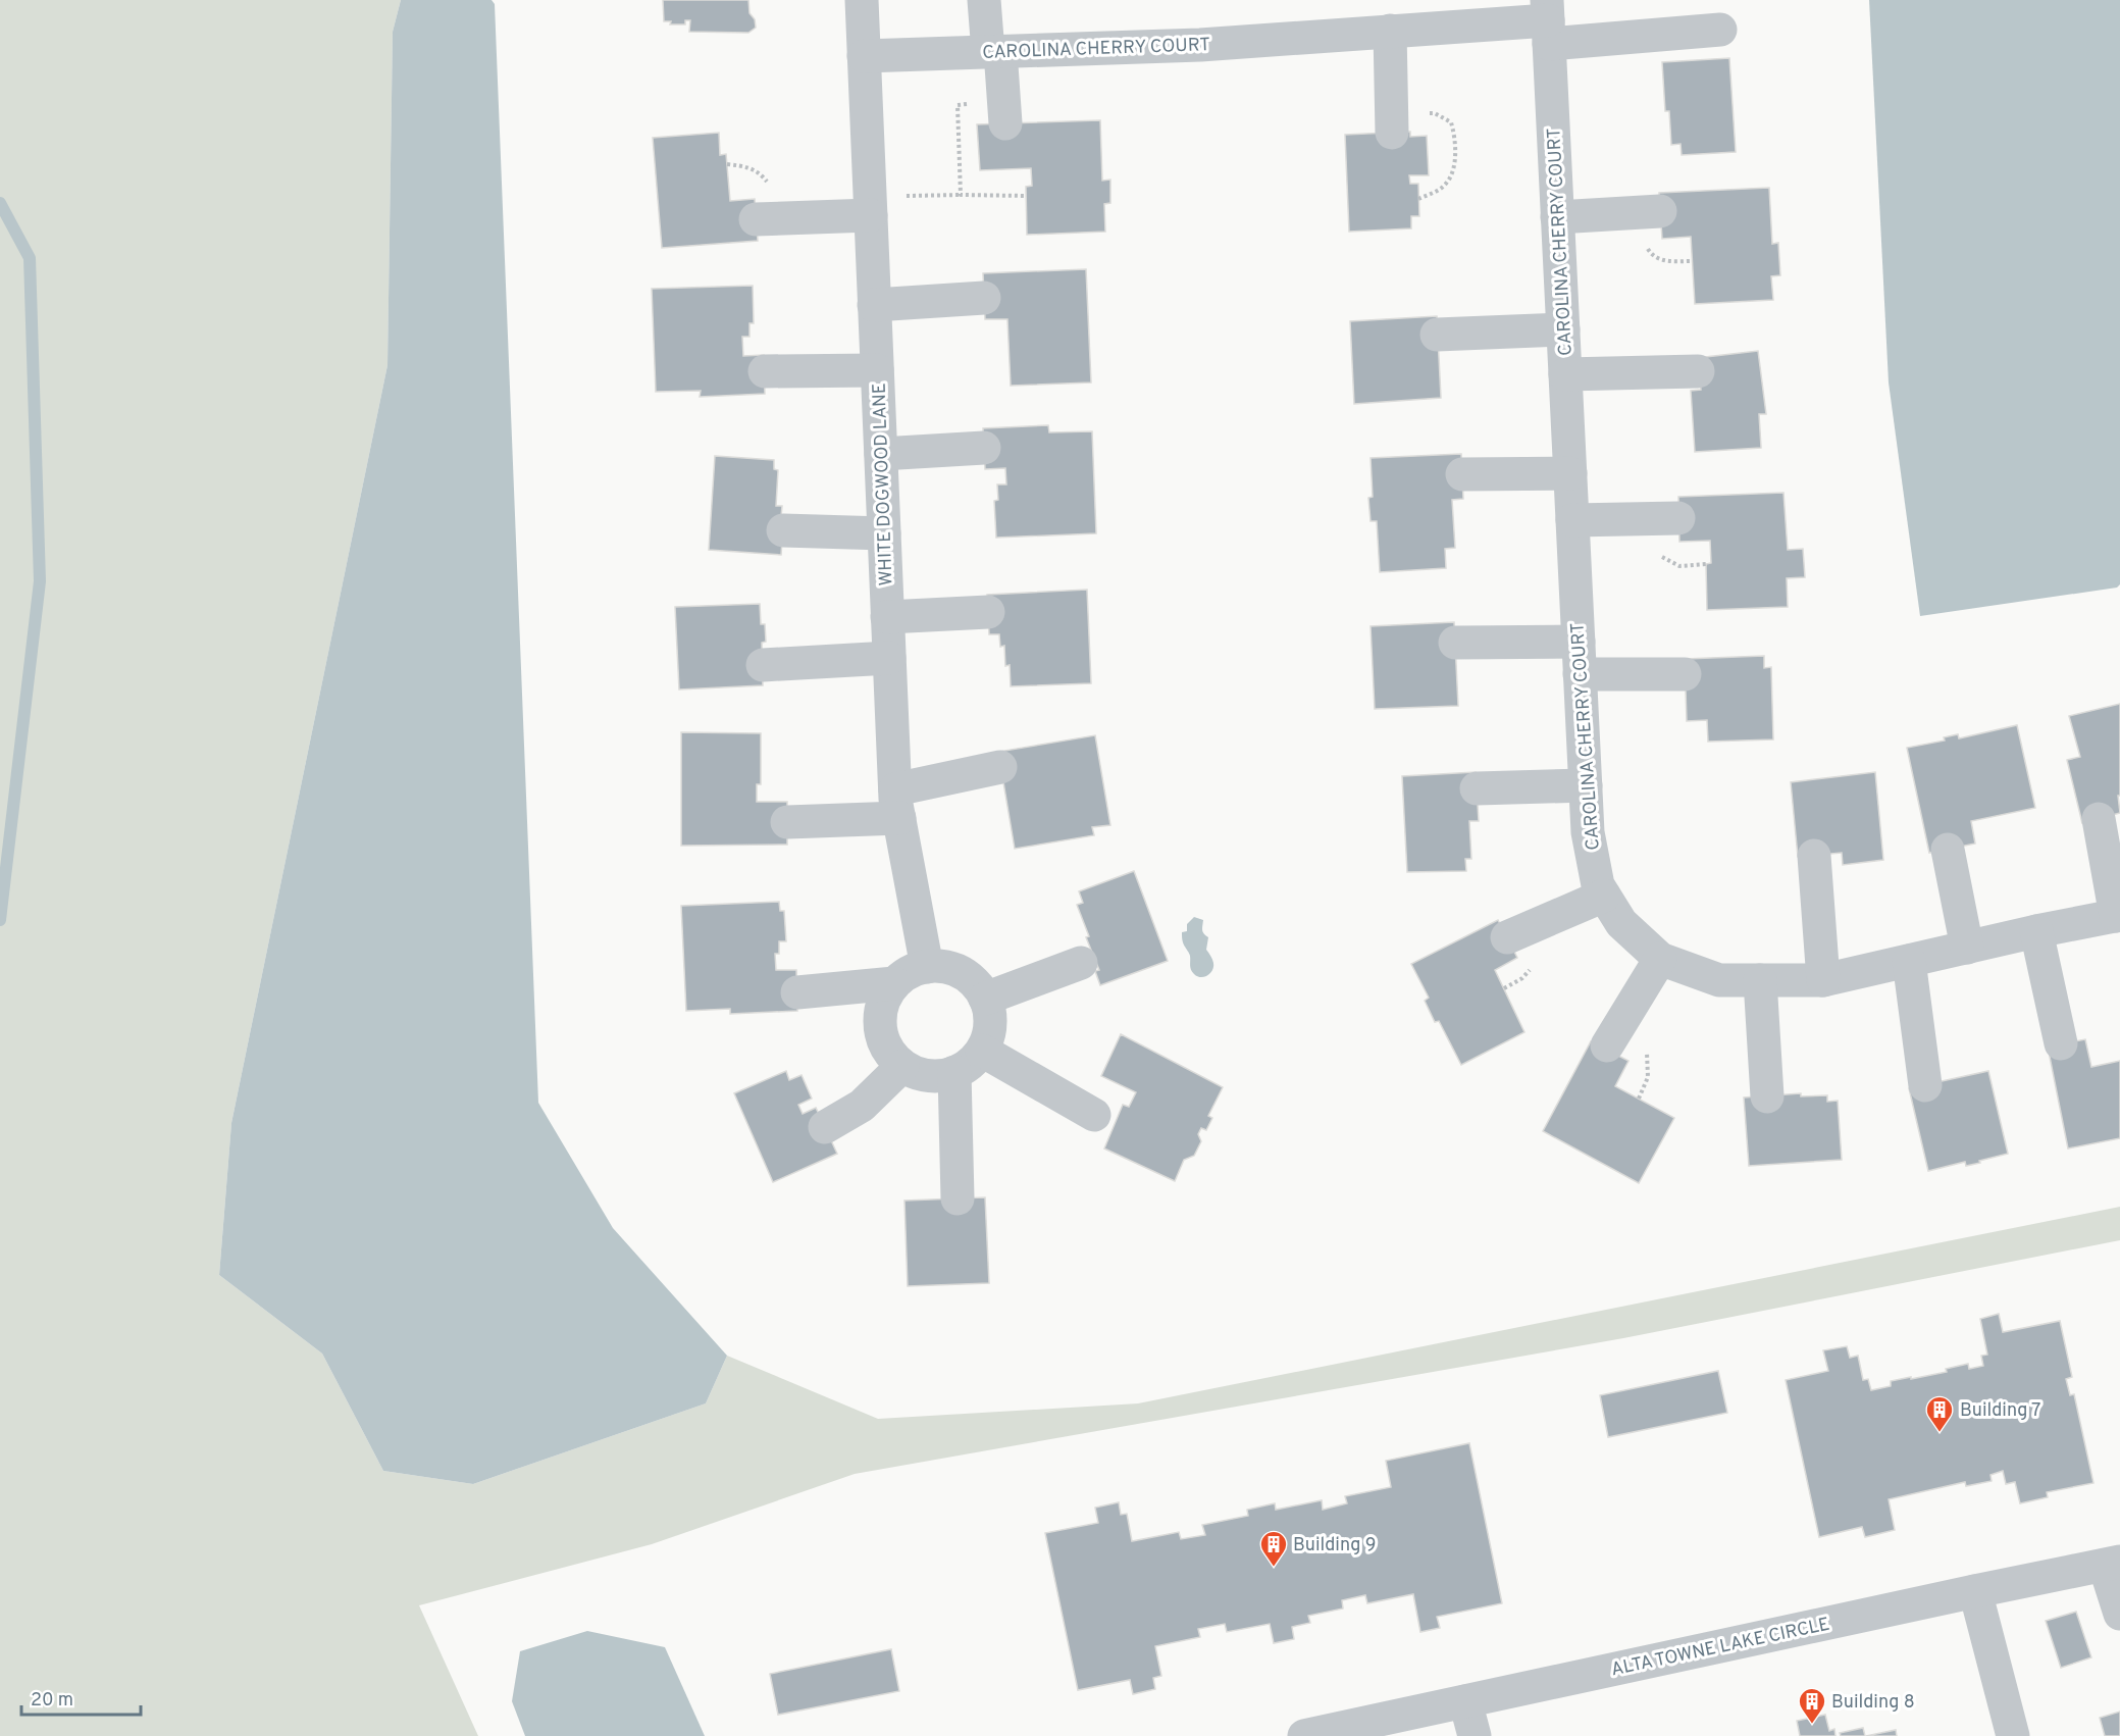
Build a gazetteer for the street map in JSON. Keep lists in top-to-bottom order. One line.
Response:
{"streets":{"street":["CAROLINA CHERRY COURT","WHITE DOGWOOD LANE","ALTA TOWNE LAKE CIRCLE"]},"crossings":[["CAROLINA CHERRY COURT","WHITE DOGWOOD LANE"]],"places":{"building":["Building 7","Building 9","Building 8"]},"scale_bar":"20 m"}
